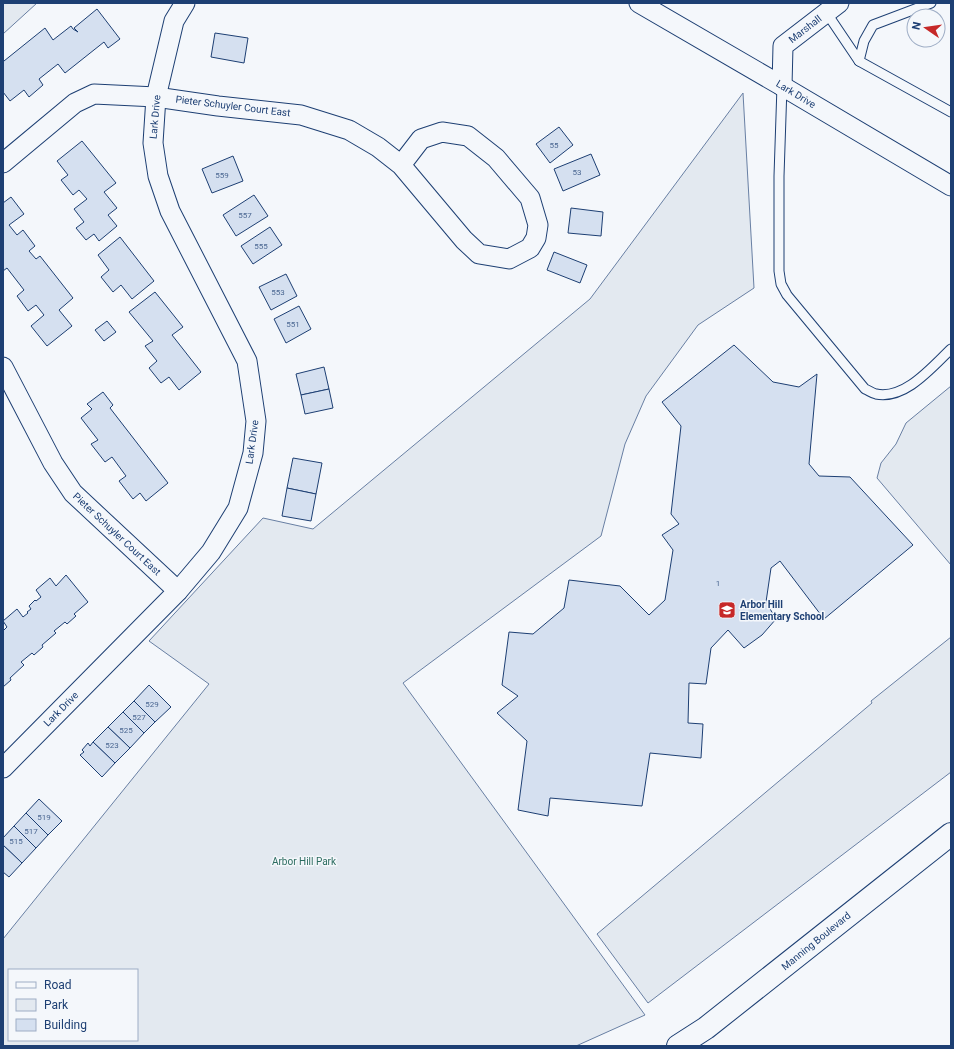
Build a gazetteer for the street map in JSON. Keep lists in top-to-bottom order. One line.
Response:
{"streets":{"street":["Marshall","Lark Drive","Pieter Schuyler Court East","Manning Boulevard"]},"crossings":[["Marshall","Lark Drive"],["Lark Drive","Pieter Schuyler Court East"]],"parks":["Arbor Hill Park"],"places":{"school or university":["Arbor Hill Elementary School"]},"house_numbers":["55","53","559","557","555","553","551","1","529","527","525","523","519","517","515"],"legend":["Road","Park","Building"],"north":"left"}
